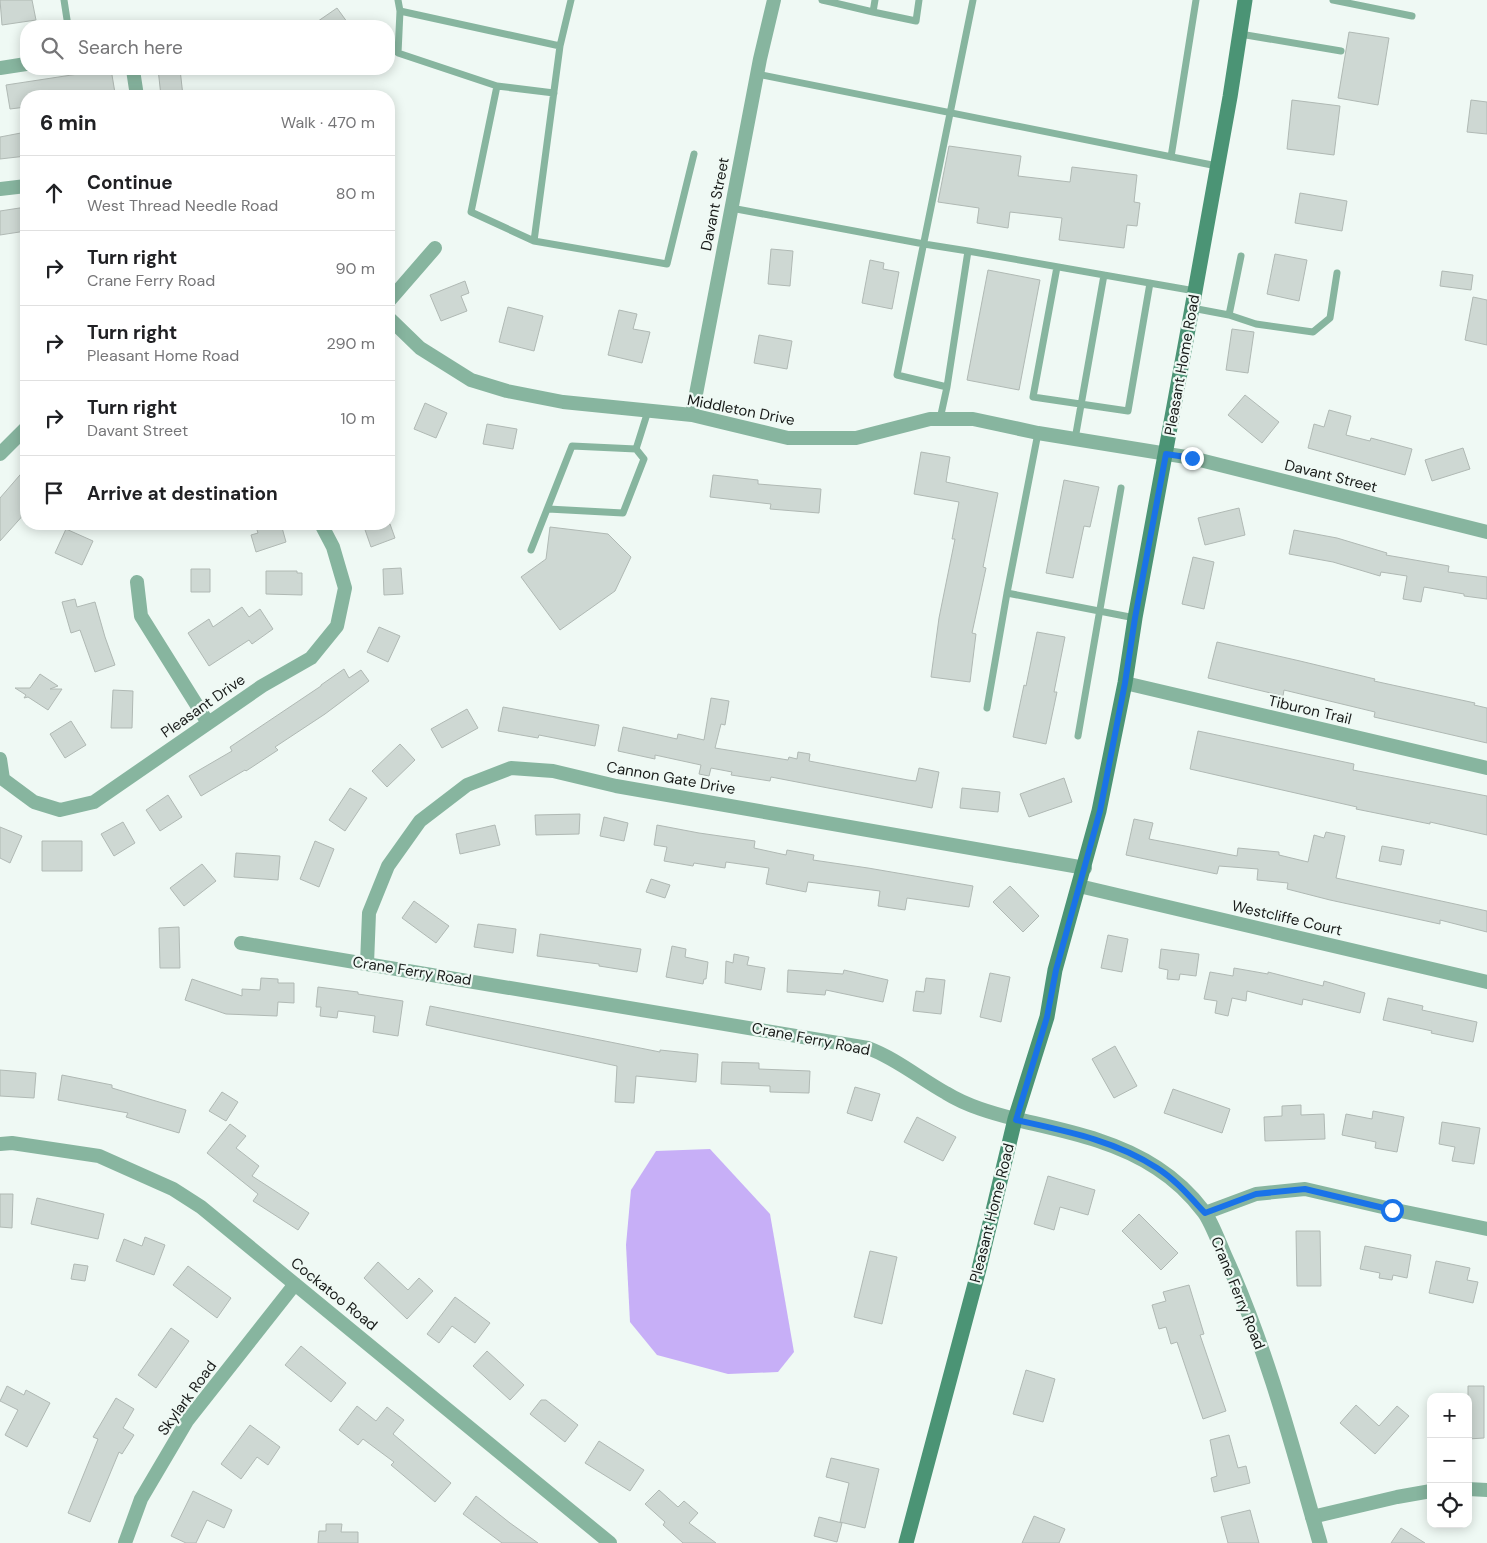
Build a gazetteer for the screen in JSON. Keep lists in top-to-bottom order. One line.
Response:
{"streets":{"main road":["Pleasant Home Road"],"street":["Davant Street","Middleton Drive","Pleasant Drive","Tiburon Trail","Cannon Gate Drive","Westcliffe Court","Crane Ferry Road","Cockatoo Road","Skylark Road"]},"crossings":[["Davant Street","Pleasant Home Road"],["Davant Street","Middleton Drive"],["Pleasant Home Road","Middleton Drive"],["Pleasant Home Road","Tiburon Trail"],["Pleasant Home Road","Cannon Gate Drive"],["Pleasant Home Road","Westcliffe Court"],["Pleasant Home Road","Crane Ferry Road"],["Cannon Gate Drive","Crane Ferry Road"],["Cockatoo Road","Skylark Road"]],"page":{"search":"Search here","heading":["6 min","Walk · 470 m"],"list":[["Continue","West Thread Needle Road","80 m"],["Turn right","Crane Ferry Road","90 m"],["Turn right","Pleasant Home Road","290 m"],["Turn right","Davant Street","10 m"],"Arrive at destination"],"map_buttons":["+","−"]}}
